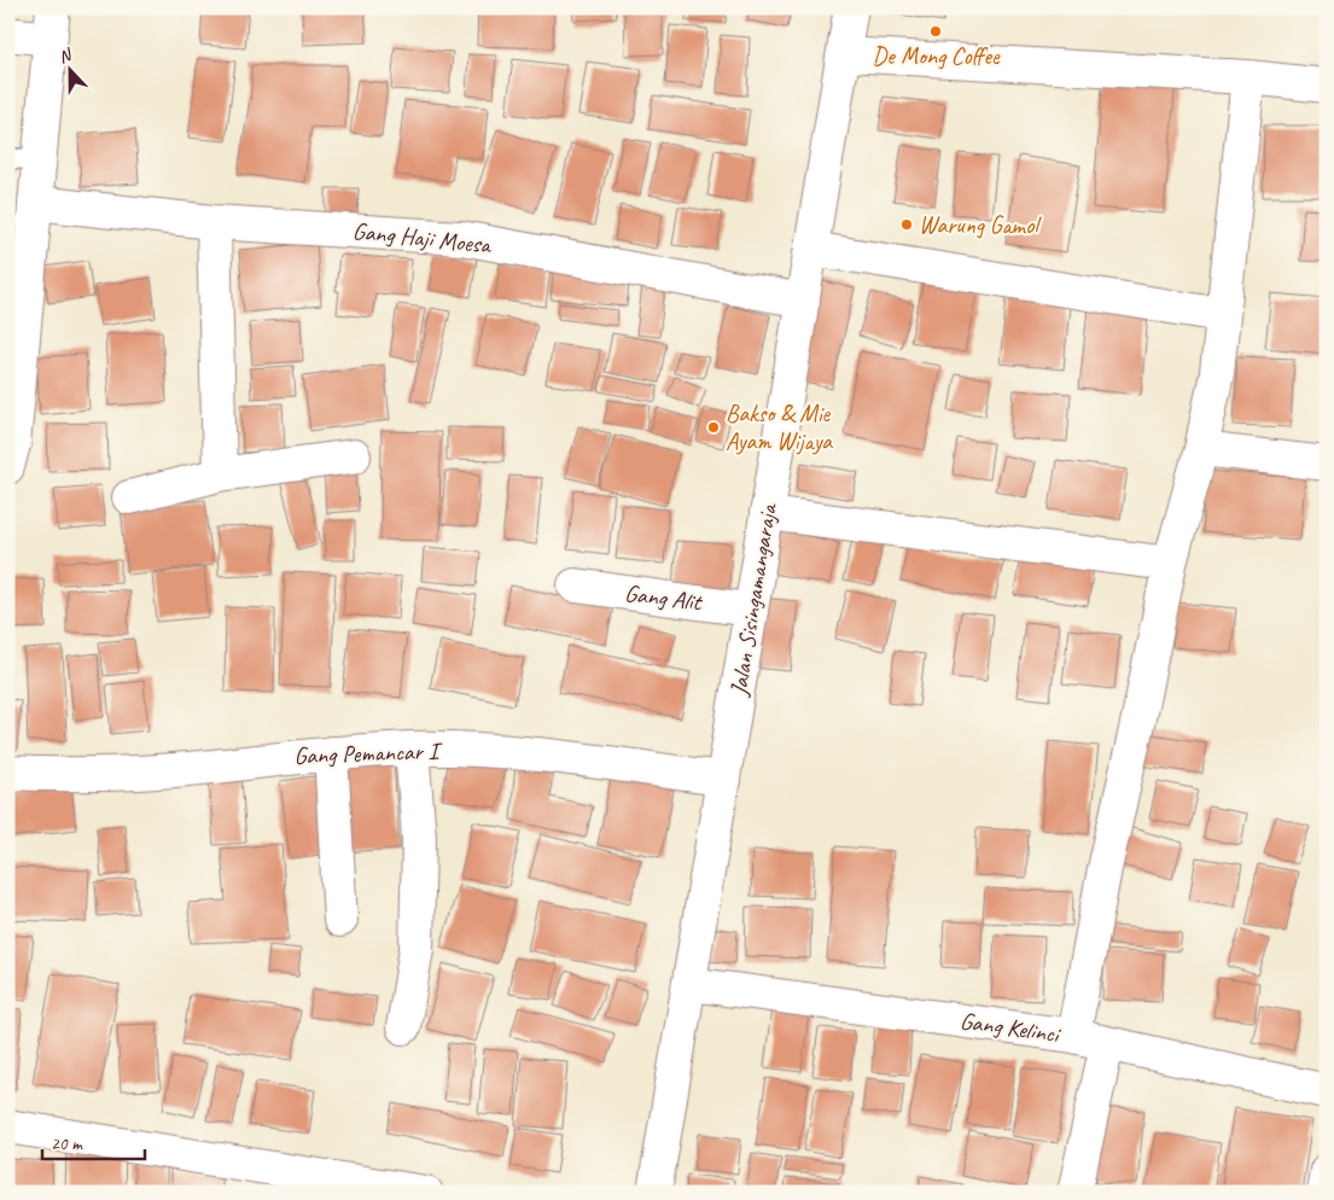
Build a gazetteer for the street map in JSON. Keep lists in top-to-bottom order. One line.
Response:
{"streets":{"street":["Gang Haji Moesa","Gang Alit","Jalan Sisingamangaraja","Gang Pemancar I","Gang Kelinci"]},"crossings":[["Gang Haji Moesa","Jalan Sisingamangaraja"],["Gang Alit","Jalan Sisingamangaraja"],["Jalan Sisingamangaraja","Gang Pemancar I"],["Jalan Sisingamangaraja","Gang Kelinci"]],"places":["De Mong Coffee","Warung Gamol","Bakso & Mie Ayam Wijaya"],"scale_bar":"20 m","north":"top"}
